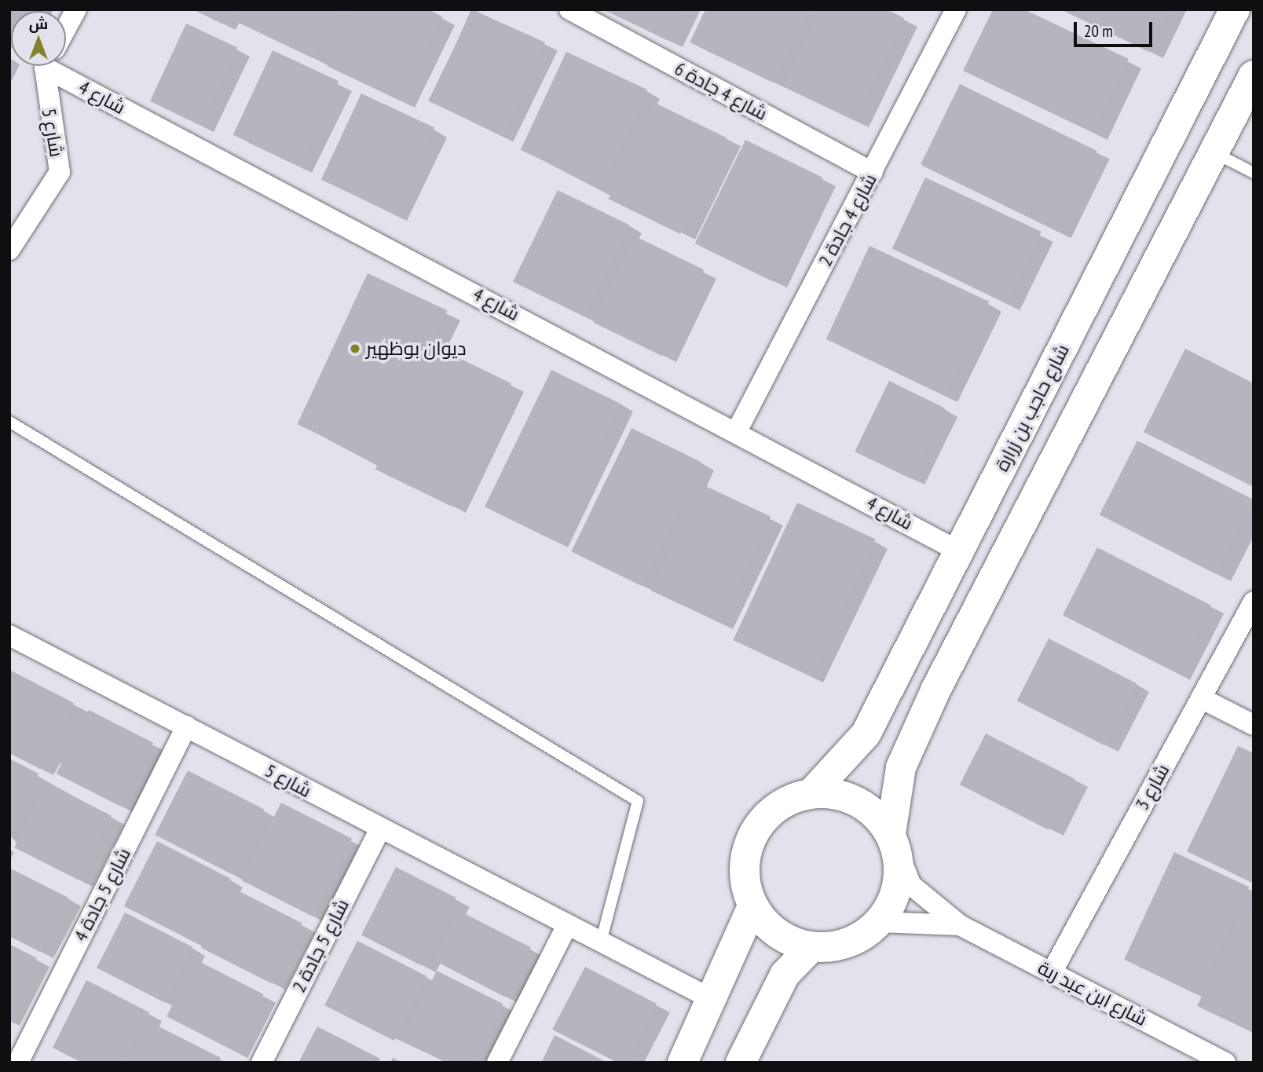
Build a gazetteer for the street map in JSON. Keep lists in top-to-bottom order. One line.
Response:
{"streets":{"street":["شارع 4 جادة 6","شارع 4","شارع 5","شارع 4 جادة 2","شارع حاجب بن زرارة","شارع 3","شارع 5 جادة 4","شارع 5 جادة 2","شارع ابن عبد ربة"]},"crossings":[["شارع 4 جادة 6","شارع 4 جادة 2"],["شارع 4","شارع 4 جادة 2"],["شارع 4","شارع حاجب بن زرارة"],["شارع 5","شارع 5 جادة 4"],["شارع 5","شارع 5 جادة 2"],["شارع حاجب بن زرارة","شارع ابن عبد ربة"],["شارع 3","شارع ابن عبد ربة"]],"places":["ديوان بوظهير"],"scale_bar":"20 m","north":"top"}
